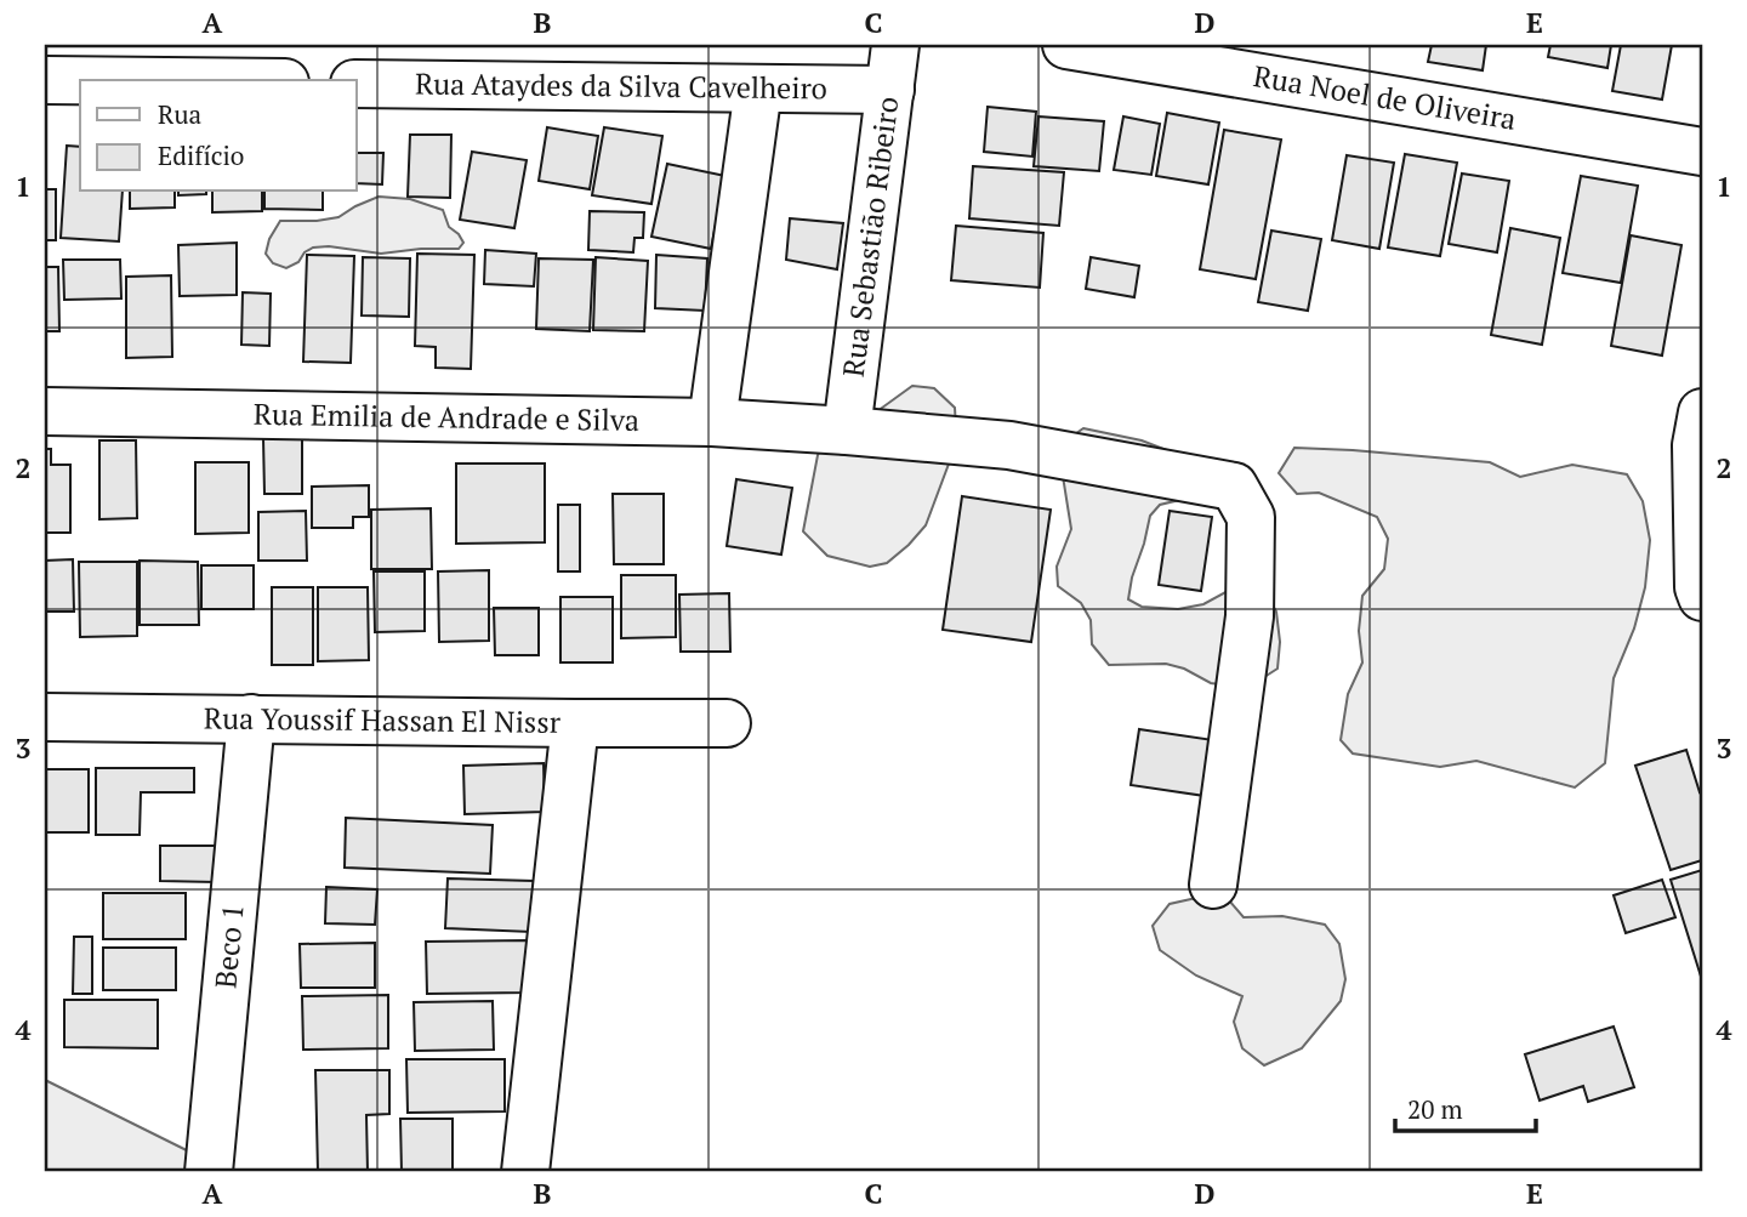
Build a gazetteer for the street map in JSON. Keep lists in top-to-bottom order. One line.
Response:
{"streets":{"street":["Rua Ataydes da Silva Cavelheiro","Rua Noel de Oliveira","Rua Sebastião Ribeiro","Rua Emilia de Andrade e Silva","Rua Youssif Hassan El Nissr","Beco 1"]},"crossings":[["Rua Ataydes da Silva Cavelheiro","Rua Sebastião Ribeiro"],["Rua Sebastião Ribeiro","Rua Emilia de Andrade e Silva"],["Rua Youssif Hassan El Nissr","Beco 1"]],"legend":["Rua","Edifício"],"scale_bar":"20 m","grid":{"columns":["A","B","C","D","E"],"rows":["1","2","3","4"]}}
